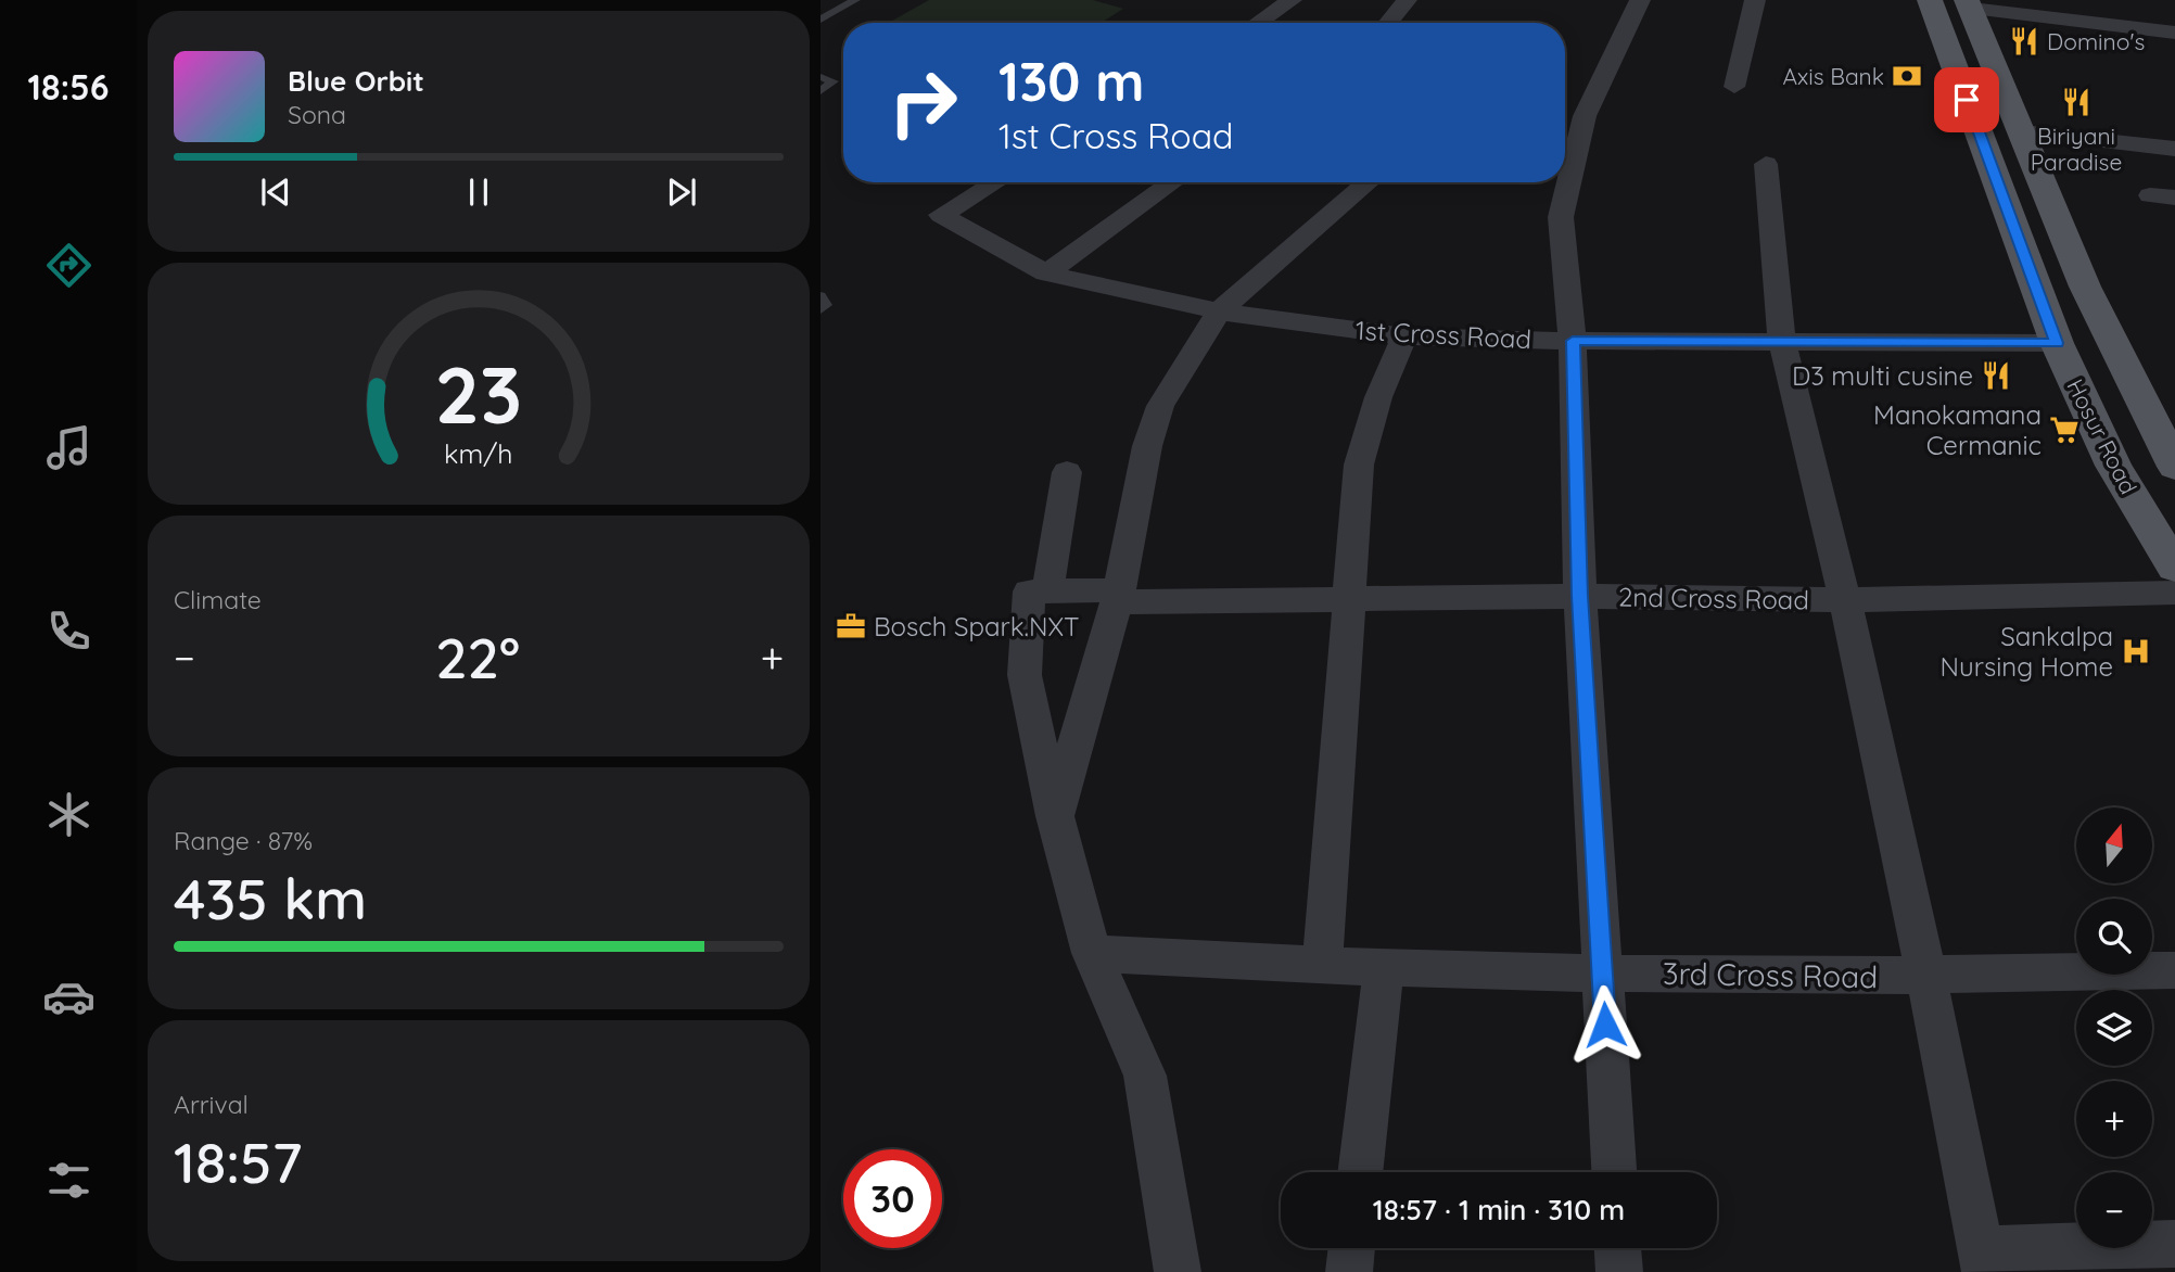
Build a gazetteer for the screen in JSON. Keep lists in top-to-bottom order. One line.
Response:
{"streets":{"main road":["Hosur Road"],"street":["1st Cross Road","2nd Cross Road","3rd Cross Road"]},"crossings":[["1st Cross Road","Hosur Road"]],"places":{"restaurant":["Domino's","Biriyani Paradise","D3 multi cusine"],"bank":["Axis Bank"],"supermarket":["Manokamana Cermanic"],"office":["Bosch Spark.NXT"],"hospital":["Sankalpa Nursing Home"]},"north":"top","page":{"tabs":"18:56","turn":["130 m","1st Cross Road"],"song":["Blue Orbit","Sona"],"tile":["Climate",["Range · 87%","435 km"],["Arrival","18:57"]],"heat":["−","22°","+"],"map_buttons":["+","−"],"limit":"30","trip":"18:57 · 1 min · 310 m","gauge":["23","km/h"]}}
